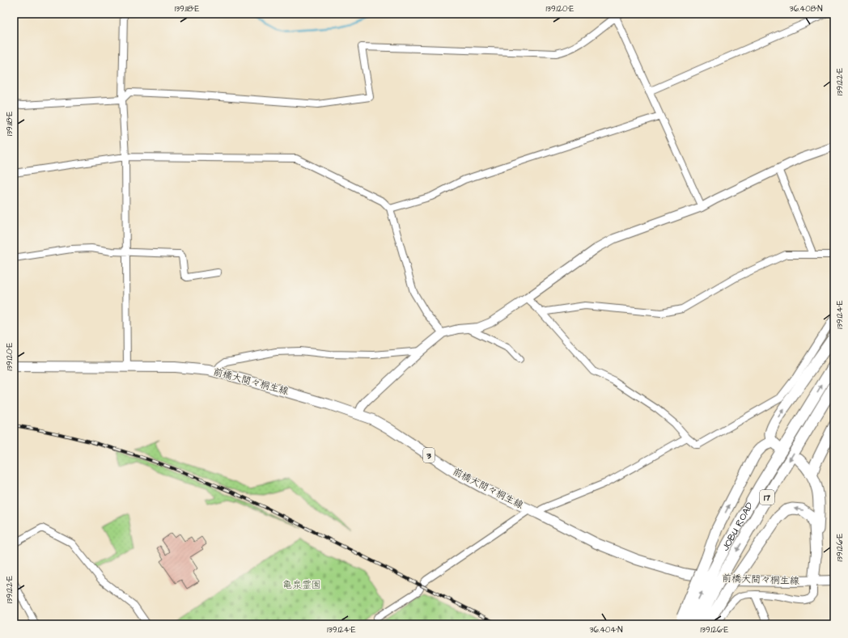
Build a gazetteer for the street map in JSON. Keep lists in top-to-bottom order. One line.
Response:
{"streets":{"highway":["17","JOBU ROAD"],"main road":["前橋大間々桐生線","3"]},"parks":["亀泉霊園"],"coordinates":["139.118°E","139.120°E","36.408°N","139.122°E","139.124°E","139.126°E","36.404°N"]}
